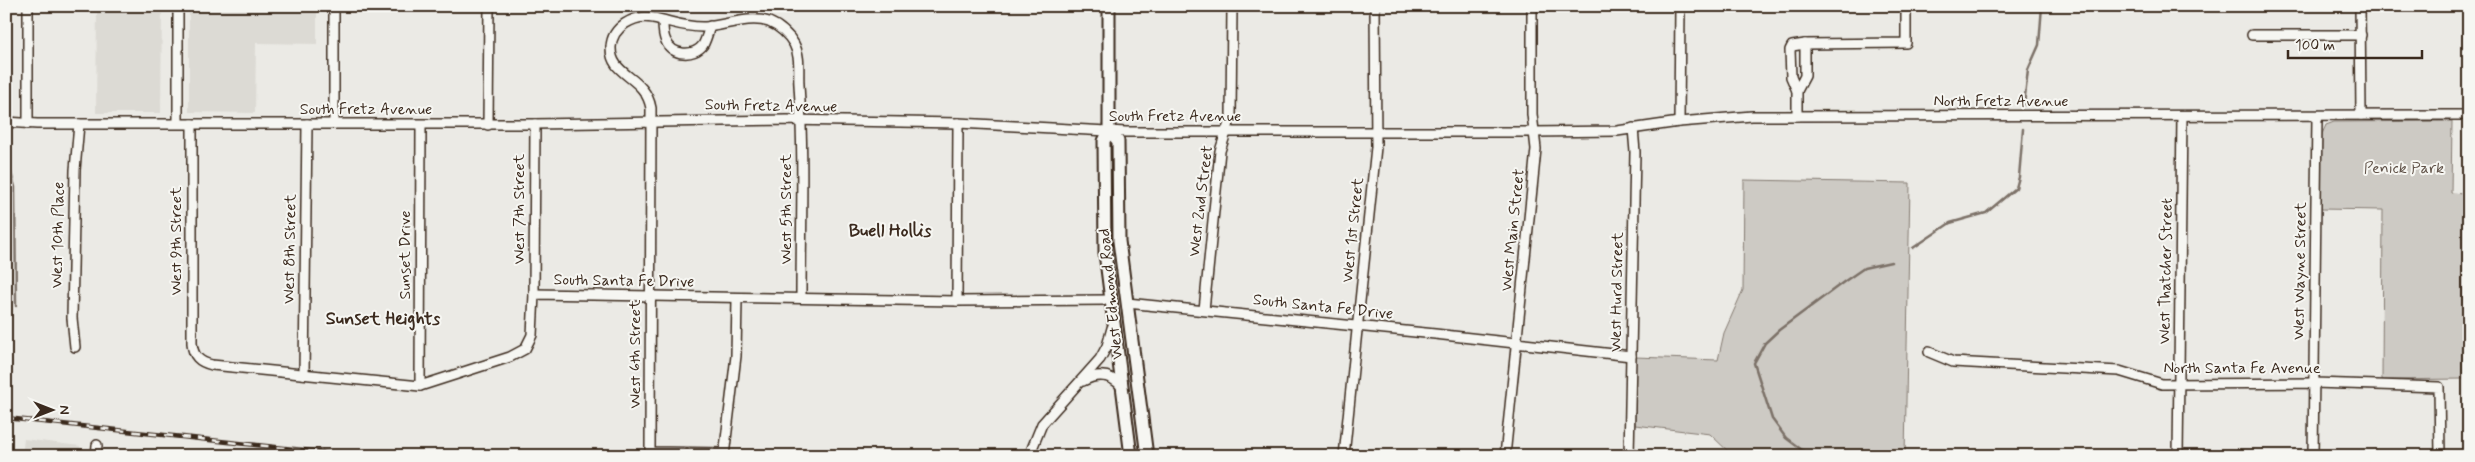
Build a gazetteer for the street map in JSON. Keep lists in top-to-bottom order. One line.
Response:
{"streets":{"main road":["West Edmond Road"],"street":["North Fretz Avenue","South Fretz Avenue","West 2nd Street","West 7th Street","West 5th Street","West 1st Street","West Main Street","West 10th Place","West 9th Street","West 8th Street","Sunset Drive","West Thatcher Street","West Wayne Street","South Santa Fe Drive","West Hurd Street","West 6th Street","North Santa Fe Avenue"]},"crossings":[["North Fretz Avenue","South Fretz Avenue"],["North Fretz Avenue","West Main Street"],["North Fretz Avenue","West Thatcher Street"],["North Fretz Avenue","West Wayne Street"],["North Fretz Avenue","West Hurd Street"],["South Fretz Avenue","West 2nd Street"],["South Fretz Avenue","West 7th Street"],["South Fretz Avenue","West 5th Street"],["South Fretz Avenue","West 1st Street"],["South Fretz Avenue","West Main Street"],["South Fretz Avenue","West 10th Place"],["South Fretz Avenue","West 9th Street"],["South Fretz Avenue","West 8th Street"],["South Fretz Avenue","Sunset Drive"],["South Fretz Avenue","West Edmond Road"],["South Fretz Avenue","West 6th Street"],["West 2nd Street","South Santa Fe Drive"],["West 7th Street","South Santa Fe Drive"],["West 5th Street","South Santa Fe Drive"],["West 5th Street","West 6th Street"],["West 1st Street","South Santa Fe Drive"],["West Main Street","South Santa Fe Drive"],["West 9th Street","South Santa Fe Drive"],["West 8th Street","South Santa Fe Drive"],["Sunset Drive","South Santa Fe Drive"],["West Thatcher Street","North Santa Fe Avenue"],["West Wayne Street","North Santa Fe Avenue"],["South Santa Fe Drive","West Edmond Road"],["South Santa Fe Drive","West 6th Street"]],"districts":["Buell Hollis","Sunset Heights"],"parks":["Penick Park"],"scale_bar":"100 m","north":"right"}
